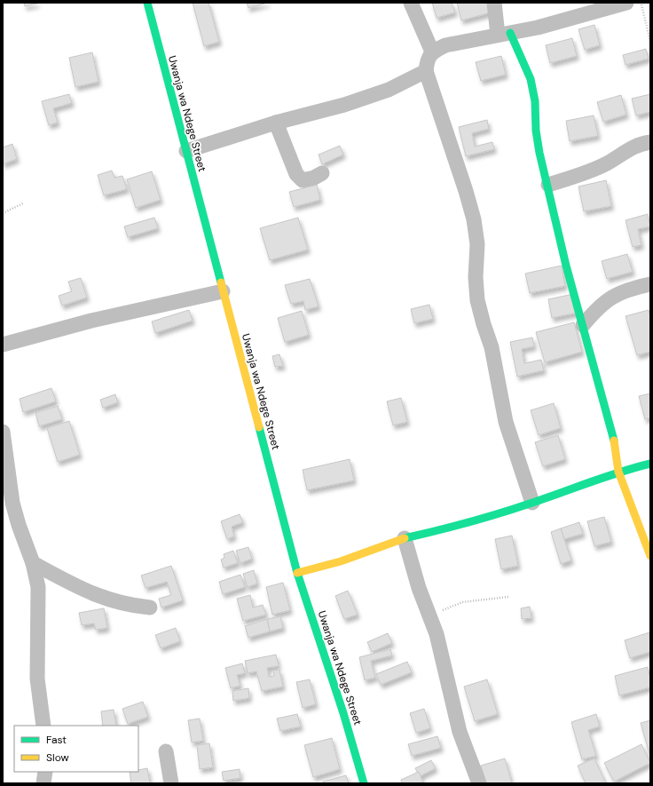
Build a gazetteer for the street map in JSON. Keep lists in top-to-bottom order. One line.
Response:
{"streets":{"street":["Uwanja wa Ndege Street"]},"legend":["Fast","Slow"]}
